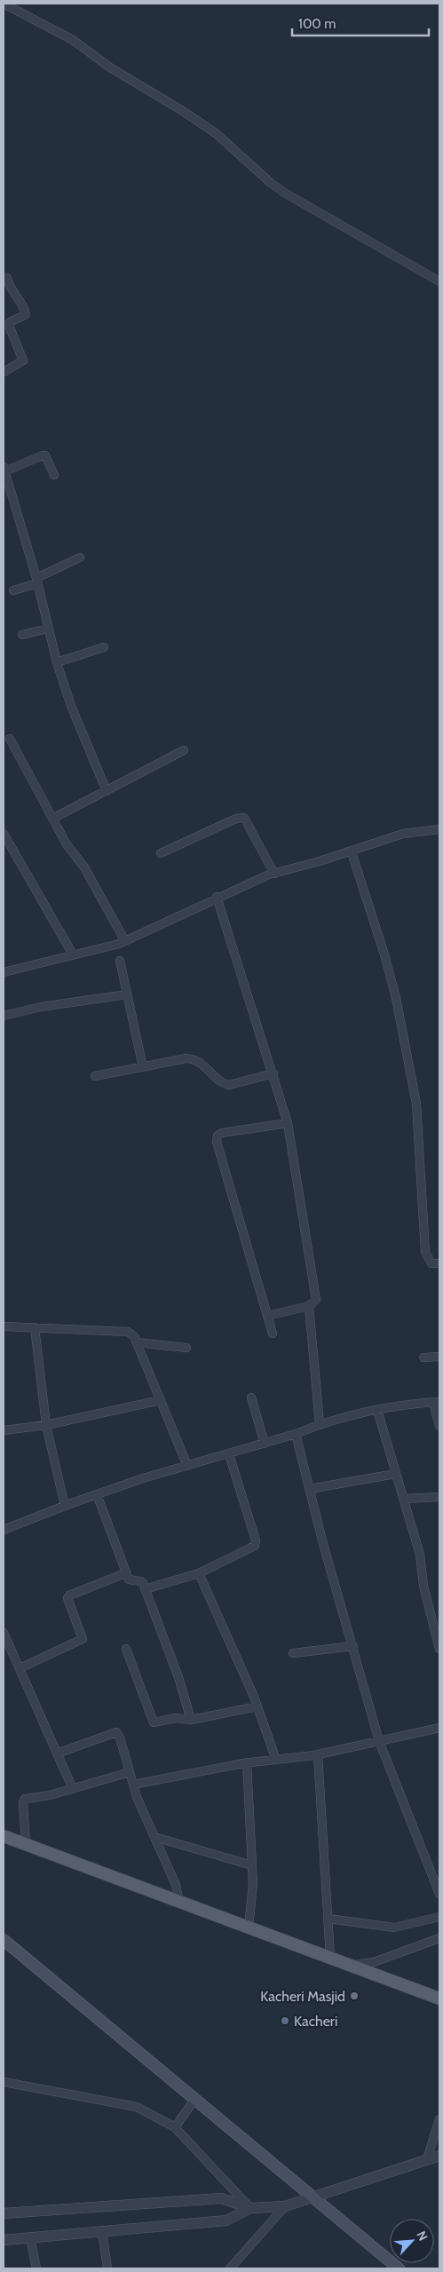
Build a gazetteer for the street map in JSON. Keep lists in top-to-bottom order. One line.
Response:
{"places":["Kacheri Masjid","Kacheri"],"scale_bar":"100 m","north":"top right"}
